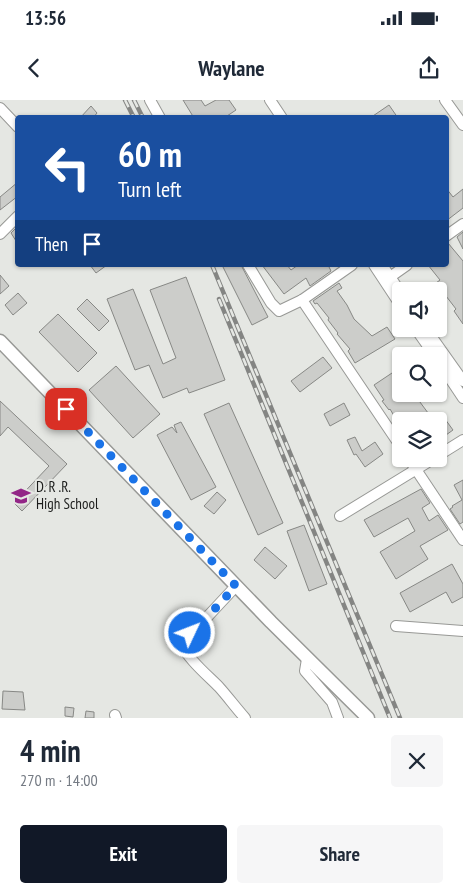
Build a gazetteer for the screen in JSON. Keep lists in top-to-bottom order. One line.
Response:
{"places":{"school or university":["D. R .R. High School"]},"page":{"status":"13:56","header":"Waylane","turn":["60 m","Turn left"],"then":"Then","heading":["4 min","270 m · 14:00"],"buttons":["Exit","Share"]}}
